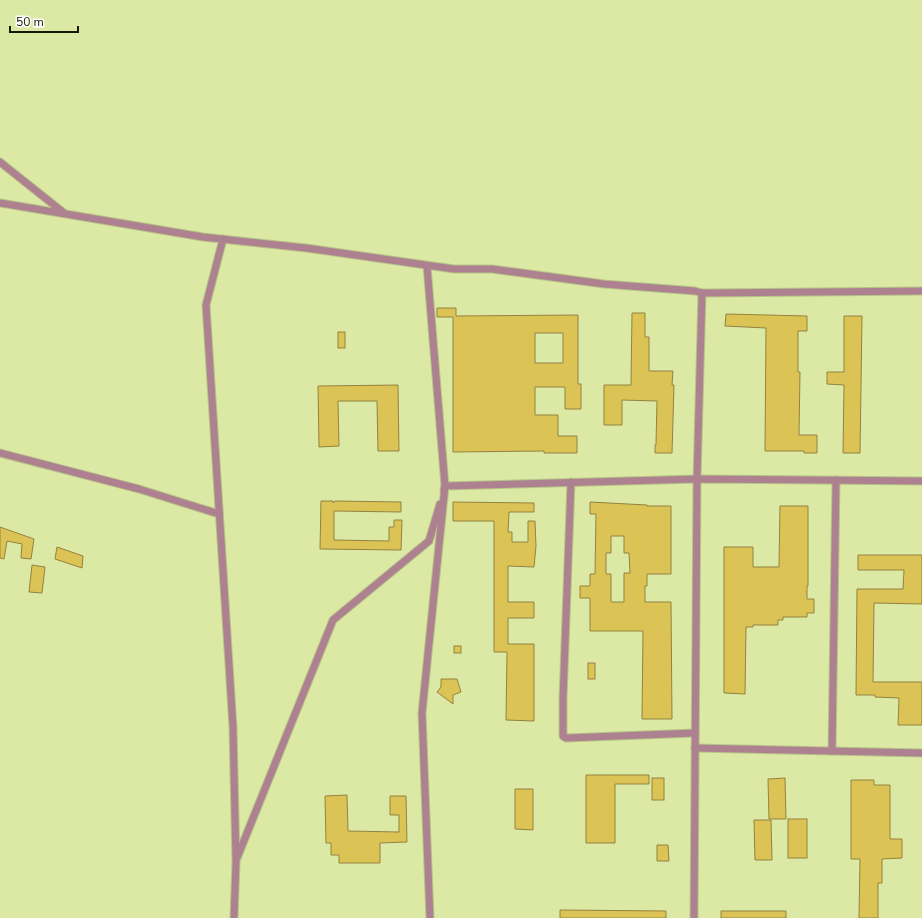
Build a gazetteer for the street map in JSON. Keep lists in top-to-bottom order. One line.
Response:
{"scale_bar":"50 m"}
